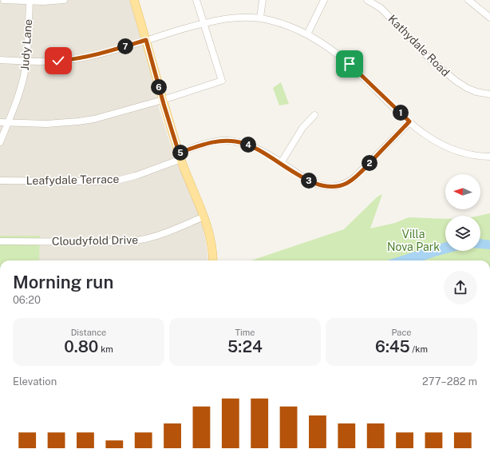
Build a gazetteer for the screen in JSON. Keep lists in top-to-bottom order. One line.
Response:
{"streets":{"street":["Judy Lane","Kathydale Road","Leafydale Terrace","Cloudyfold Drive"]},"parks":["Villa Nova Park"],"north":"left","page":{"pins":["7","6","1","4","5","2","3"],"heading":["Morning run","06:20"],"stats":[["Distance","0.80 km"],["Time","5:24"],["Pace","6:45 /km"]],"chart":["Elevation","277–282 m"]}}
